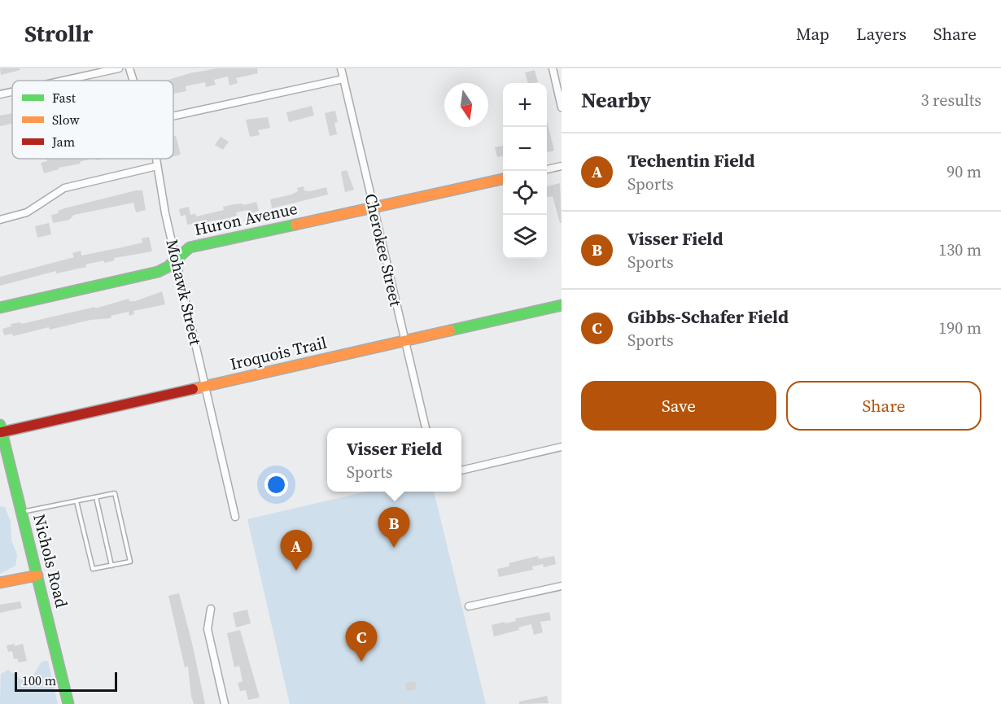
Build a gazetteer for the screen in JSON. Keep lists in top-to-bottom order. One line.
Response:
{"streets":{"street":["Huron Avenue","Cherokee Street","Mohawk Street","Iroquois Trail","Nichols Road"]},"crossings":[["Huron Avenue","Cherokee Street"],["Huron Avenue","Mohawk Street"],["Cherokee Street","Iroquois Trail"],["Mohawk Street","Iroquois Trail"],["Iroquois Trail","Nichols Road"]],"legend":["Fast","Slow","Jam"],"scale_bar":"100 m","north":"bottom","page":{"header":"Strollr","nav":["Map","Layers","Share"],"heading":["Nearby","3 results"],"map_buttons":["+","−"],"list":[{"mark":"A","name":"Techentin Field","note":"Sports","value":"90 m"},{"mark":"B","name":"Visser Field","note":"Sports","value":"130 m"},{"mark":"C","name":"Gibbs-Schafer Field","note":"Sports","value":"190 m"}],"buttons":["Save","Share"],"popup":["Visser Field","Sports"],"pins":["B","A","C"],"scale":"100 m"}}
